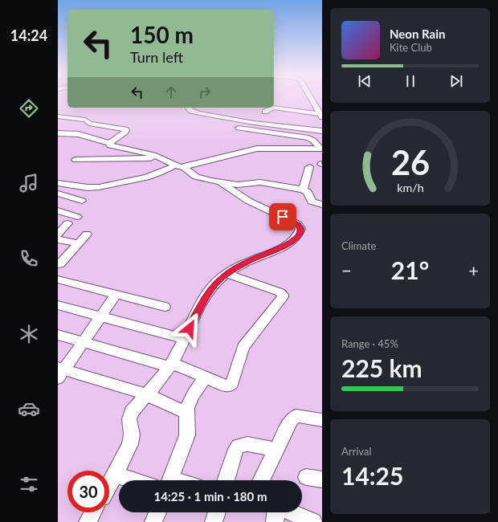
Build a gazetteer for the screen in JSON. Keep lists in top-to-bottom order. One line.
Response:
{"page":{"tabs":"14:24","turn":["150 m","Turn left"],"song":["Neon Rain","Kite Club"],"tile":["Climate",["Range · 45%","225 km"],["Arrival","14:25"]],"heat":["−","21°","+"],"limit":"30","trip":"14:25 · 1 min · 180 m","gauge":["26","km/h"]}}
